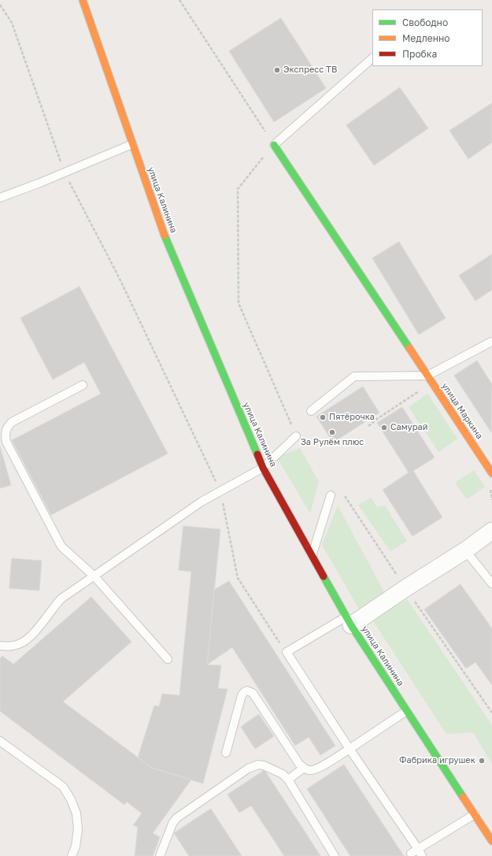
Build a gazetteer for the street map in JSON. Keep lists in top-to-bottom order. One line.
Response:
{"streets":{"main road":["улица Калинина","улица Маркина"]},"places":["Экспресс ТВ","Пятёрочка","Самурай","За Рулём плюс","Фабрика игрушек"],"legend":["Свободно","Медленно","Пробка"]}
